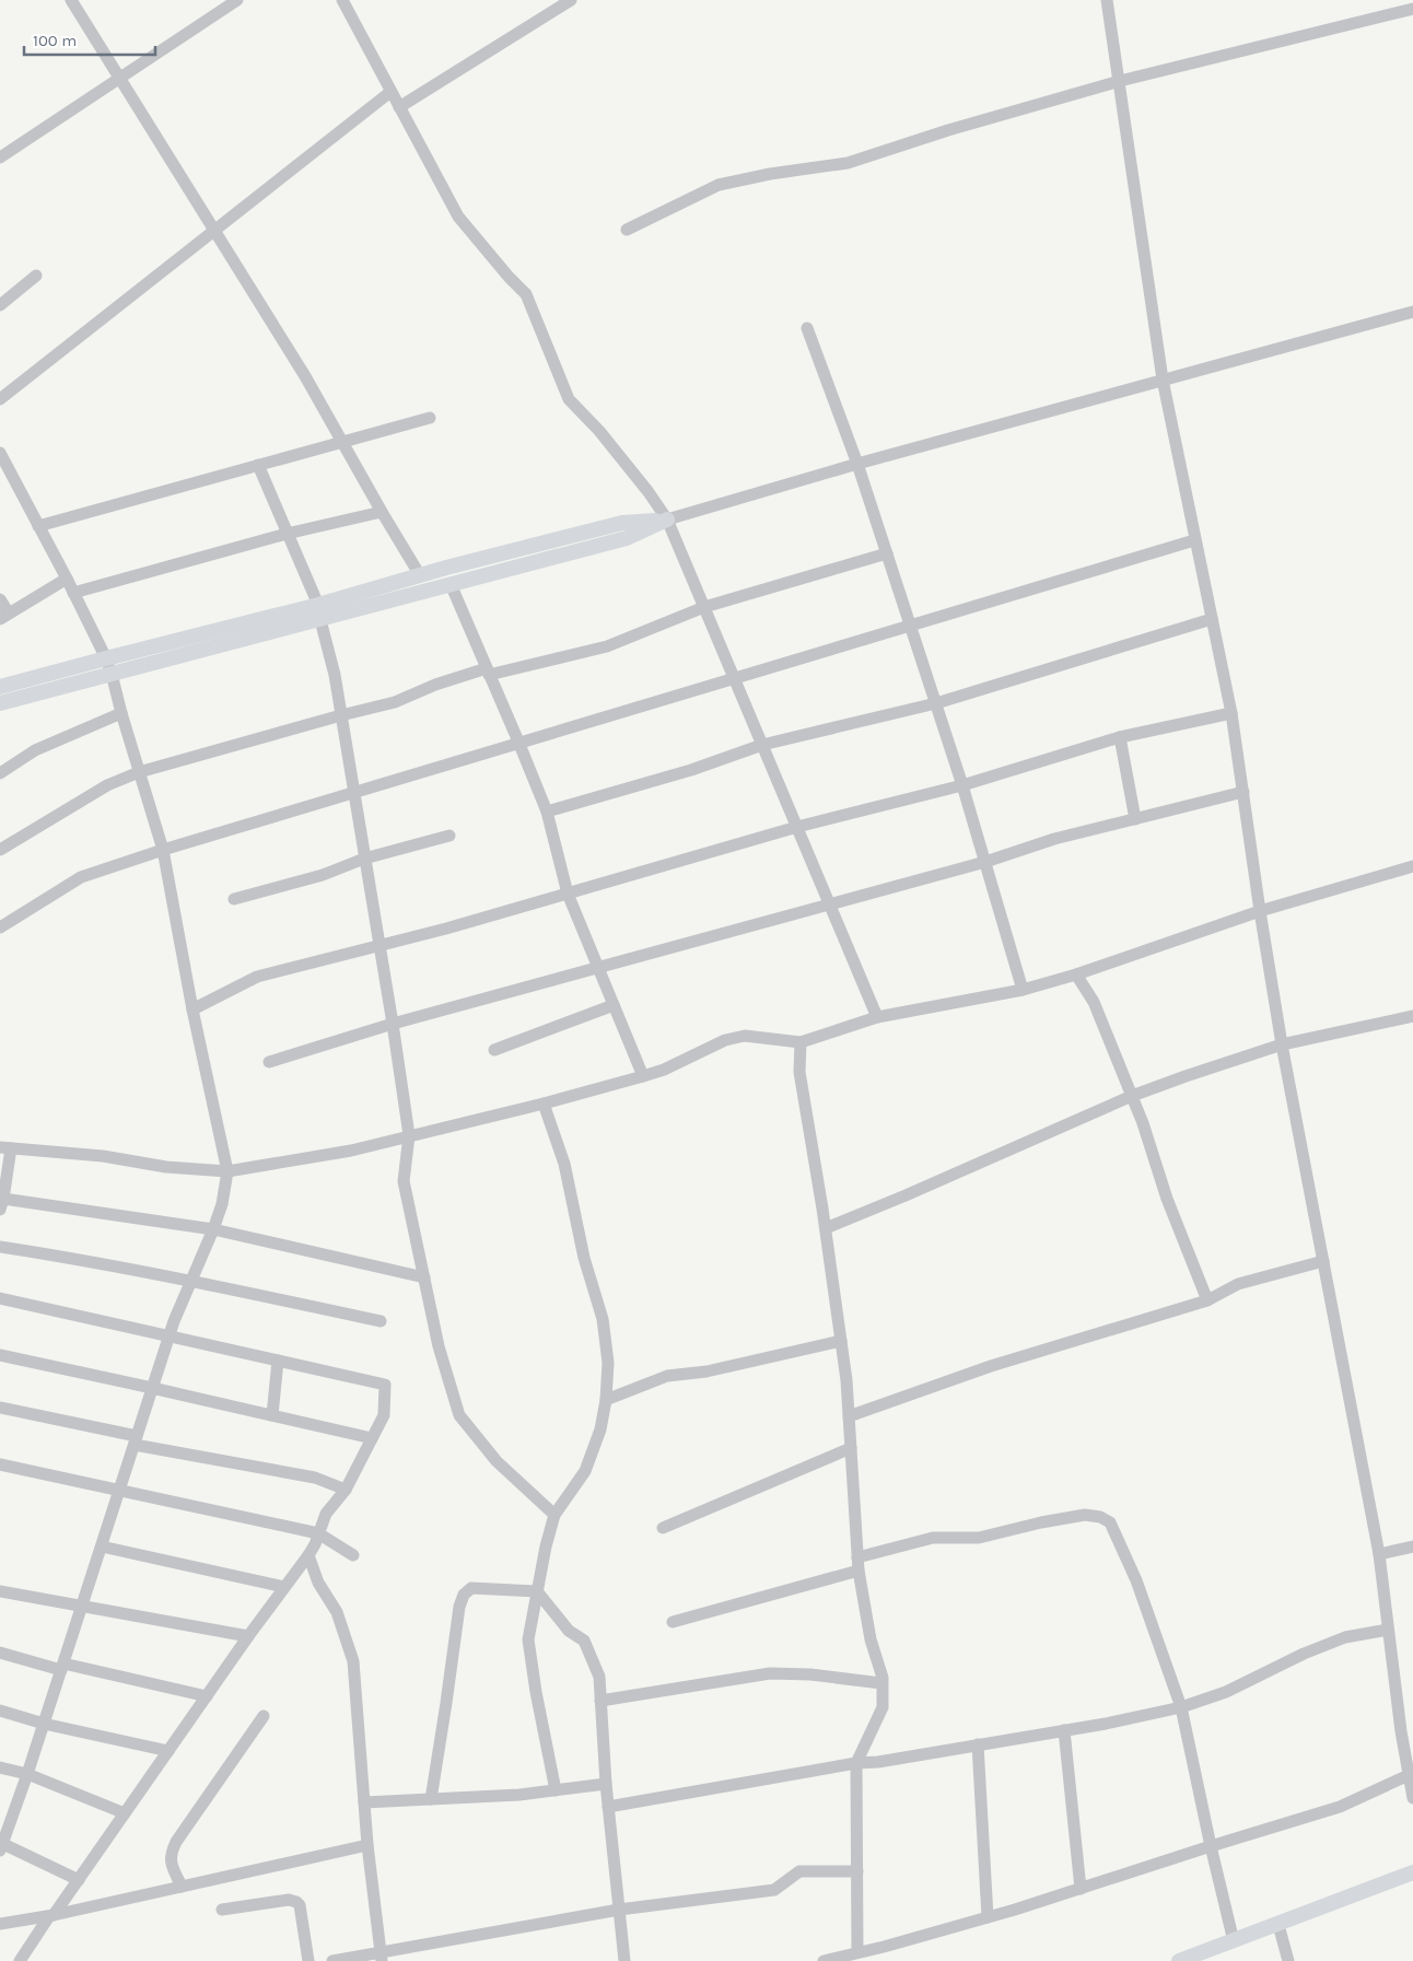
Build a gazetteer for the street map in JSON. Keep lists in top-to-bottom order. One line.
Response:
{"scale_bar":"100 m"}
